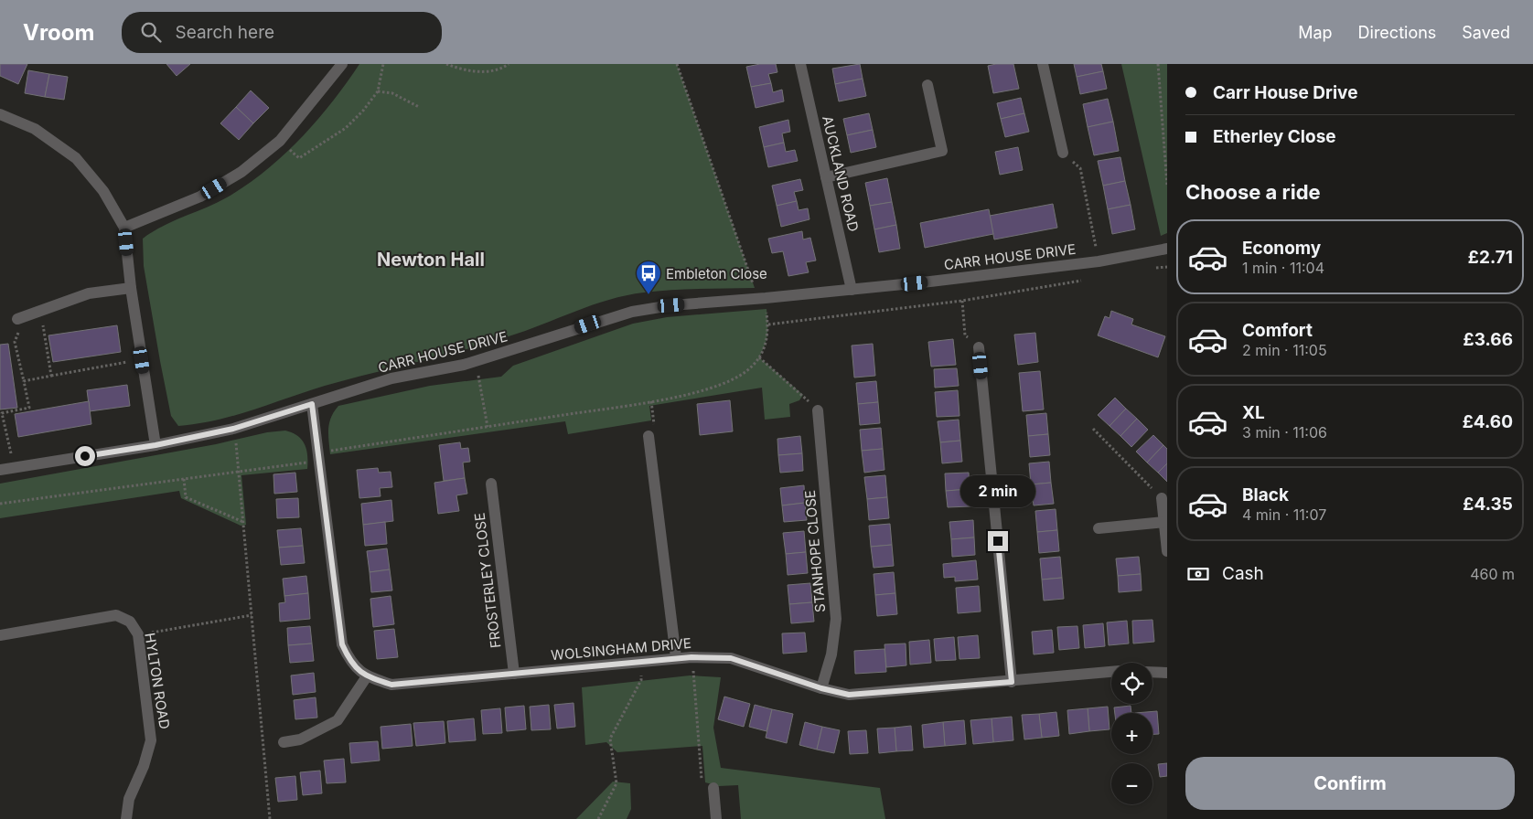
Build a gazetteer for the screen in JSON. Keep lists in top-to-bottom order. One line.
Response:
{"streets":{"street":["AUCKLAND ROAD","CARR HOUSE DRIVE","STANHOPE CLOSE","FROSTERLEY CLOSE","WOLSINGHAM DRIVE","HYLTON ROAD"]},"crossings":[["AUCKLAND ROAD","CARR HOUSE DRIVE"],["CARR HOUSE DRIVE","WOLSINGHAM DRIVE"],["STANHOPE CLOSE","WOLSINGHAM DRIVE"],["FROSTERLEY CLOSE","WOLSINGHAM DRIVE"]],"districts":["Newton Hall"],"places":{"bus stop":["Embleton Close"]},"page":{"header":"Vroom","search":"Search here","nav":["Map","Directions","Saved"],"banner":["Carr House Drive","Etherley Close"],"heading":"Choose a ride","list":[{"name":"Economy","note":"1 min · 11:04","value":"£2.71"},{"name":"Comfort","note":"2 min · 11:05","value":"£3.66"},{"name":"XL","note":"3 min · 11:06","value":"£4.60"},{"name":"Black","note":"4 min · 11:07","value":"£4.35"}],"bubble":"2 min","pay":["Cash","460 m"],"map_buttons":["+","−"],"buttons":"Confirm"}}
